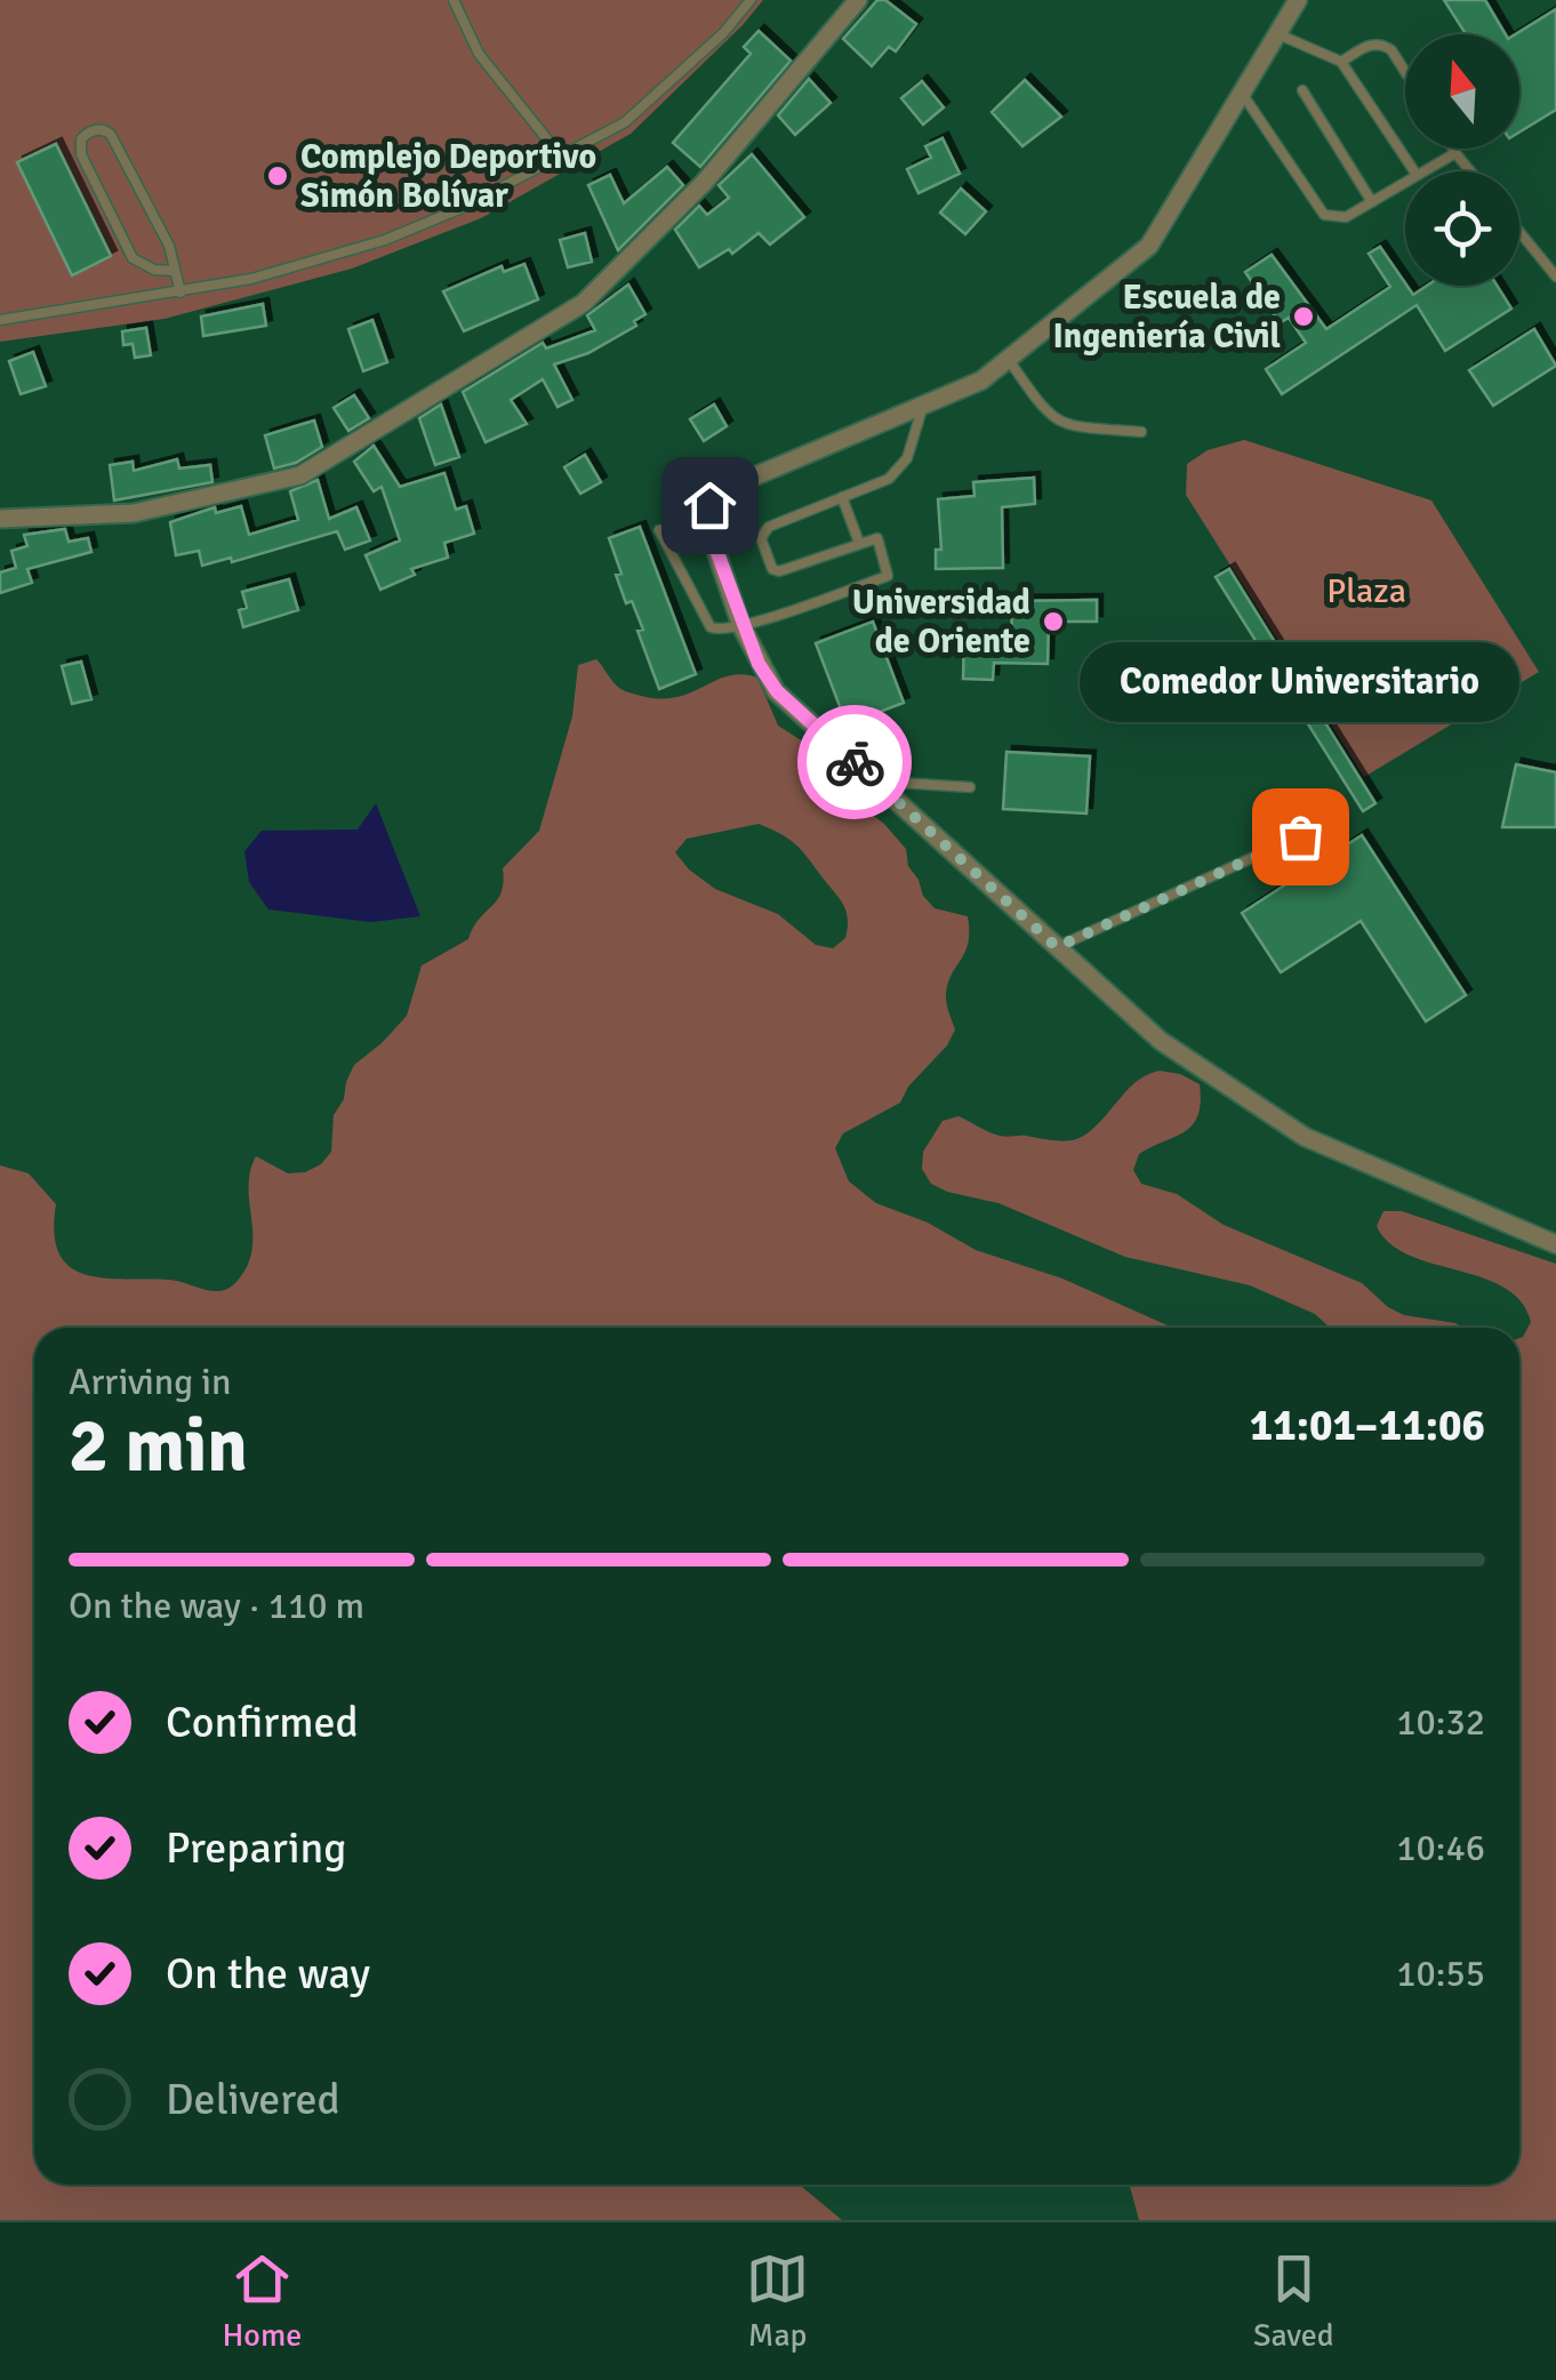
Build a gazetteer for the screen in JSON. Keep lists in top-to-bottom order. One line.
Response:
{"parks":["Plaza"],"places":["Complejo Deportivo Simón Bolívar","Escuela de Ingeniería Civil","Universidad de Oriente","Comedor Universitario"],"north":"top","page":{"bubble":"Comedor Universitario","heading":["2 min","Arriving in","11:01–11:06"],"bar":"On the way · 110 m","list":[["Confirmed","10:32"],["Preparing","10:46"],["On the way","10:55"],"Delivered"],"tabs":["Home","Map","Saved"]}}
